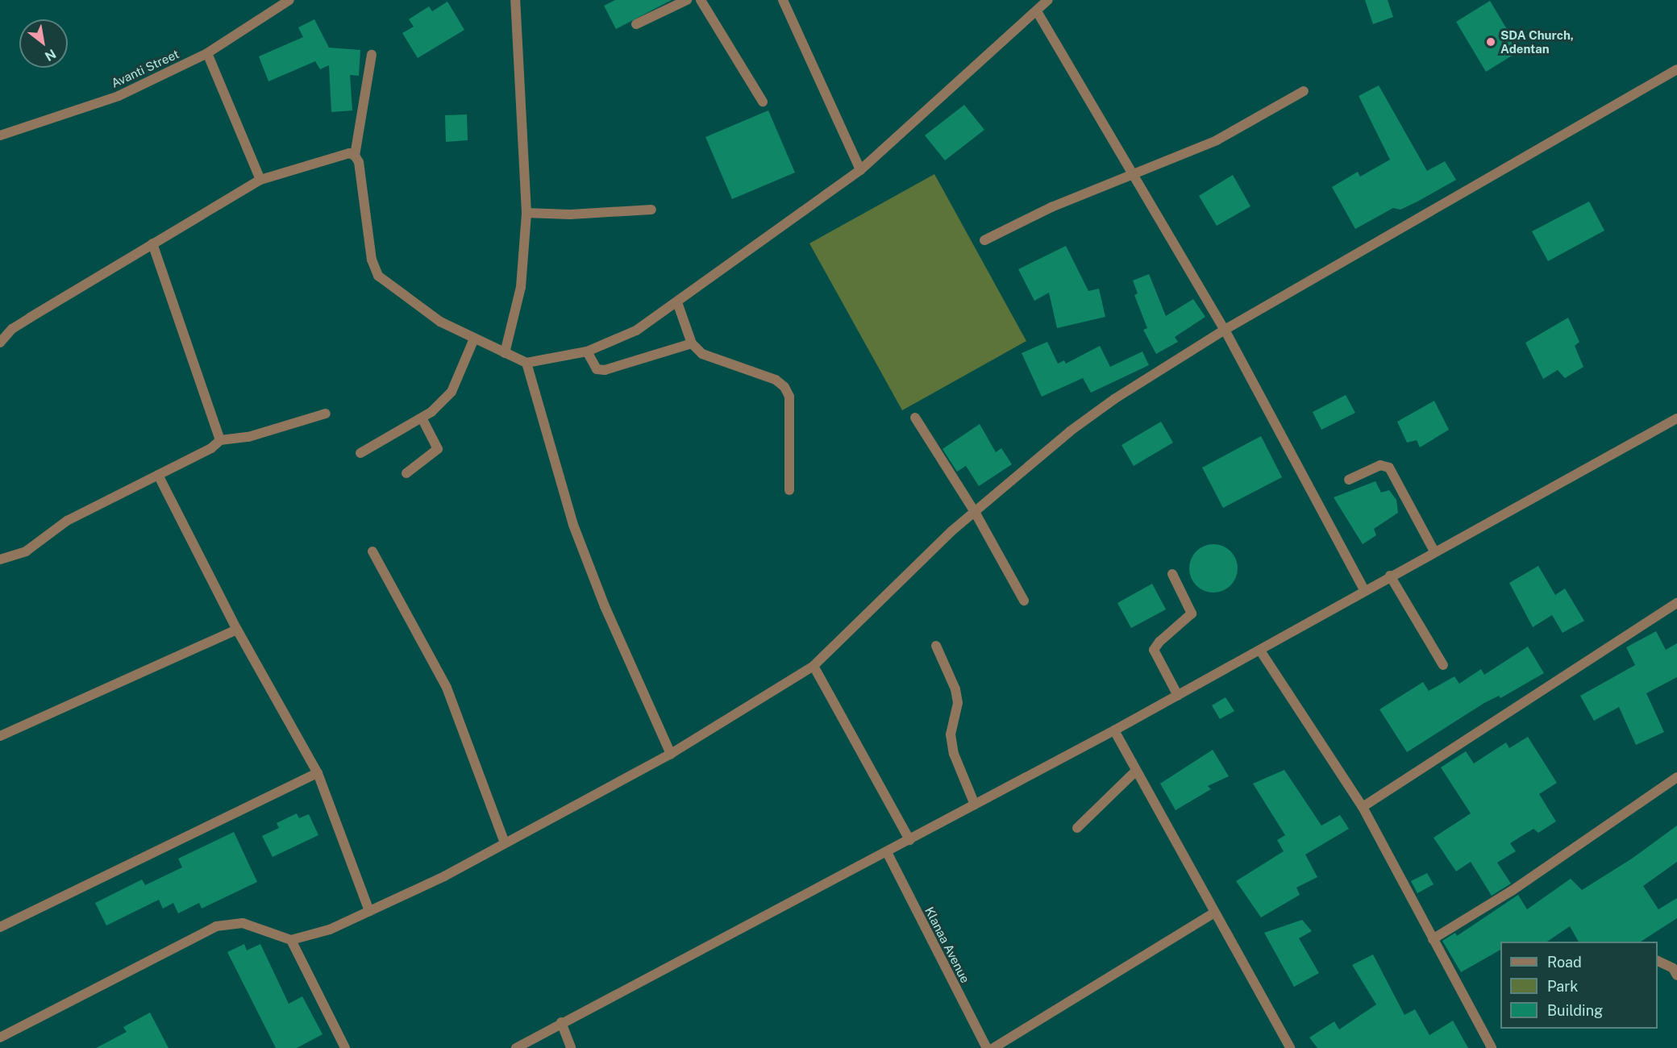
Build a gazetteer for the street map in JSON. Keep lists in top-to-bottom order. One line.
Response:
{"streets":{"street":["Avanti Street","Klanaa Avenue"]},"places":["SDA Church, Adentan"],"legend":["Road","Park","Building"],"north":"bottom right"}
